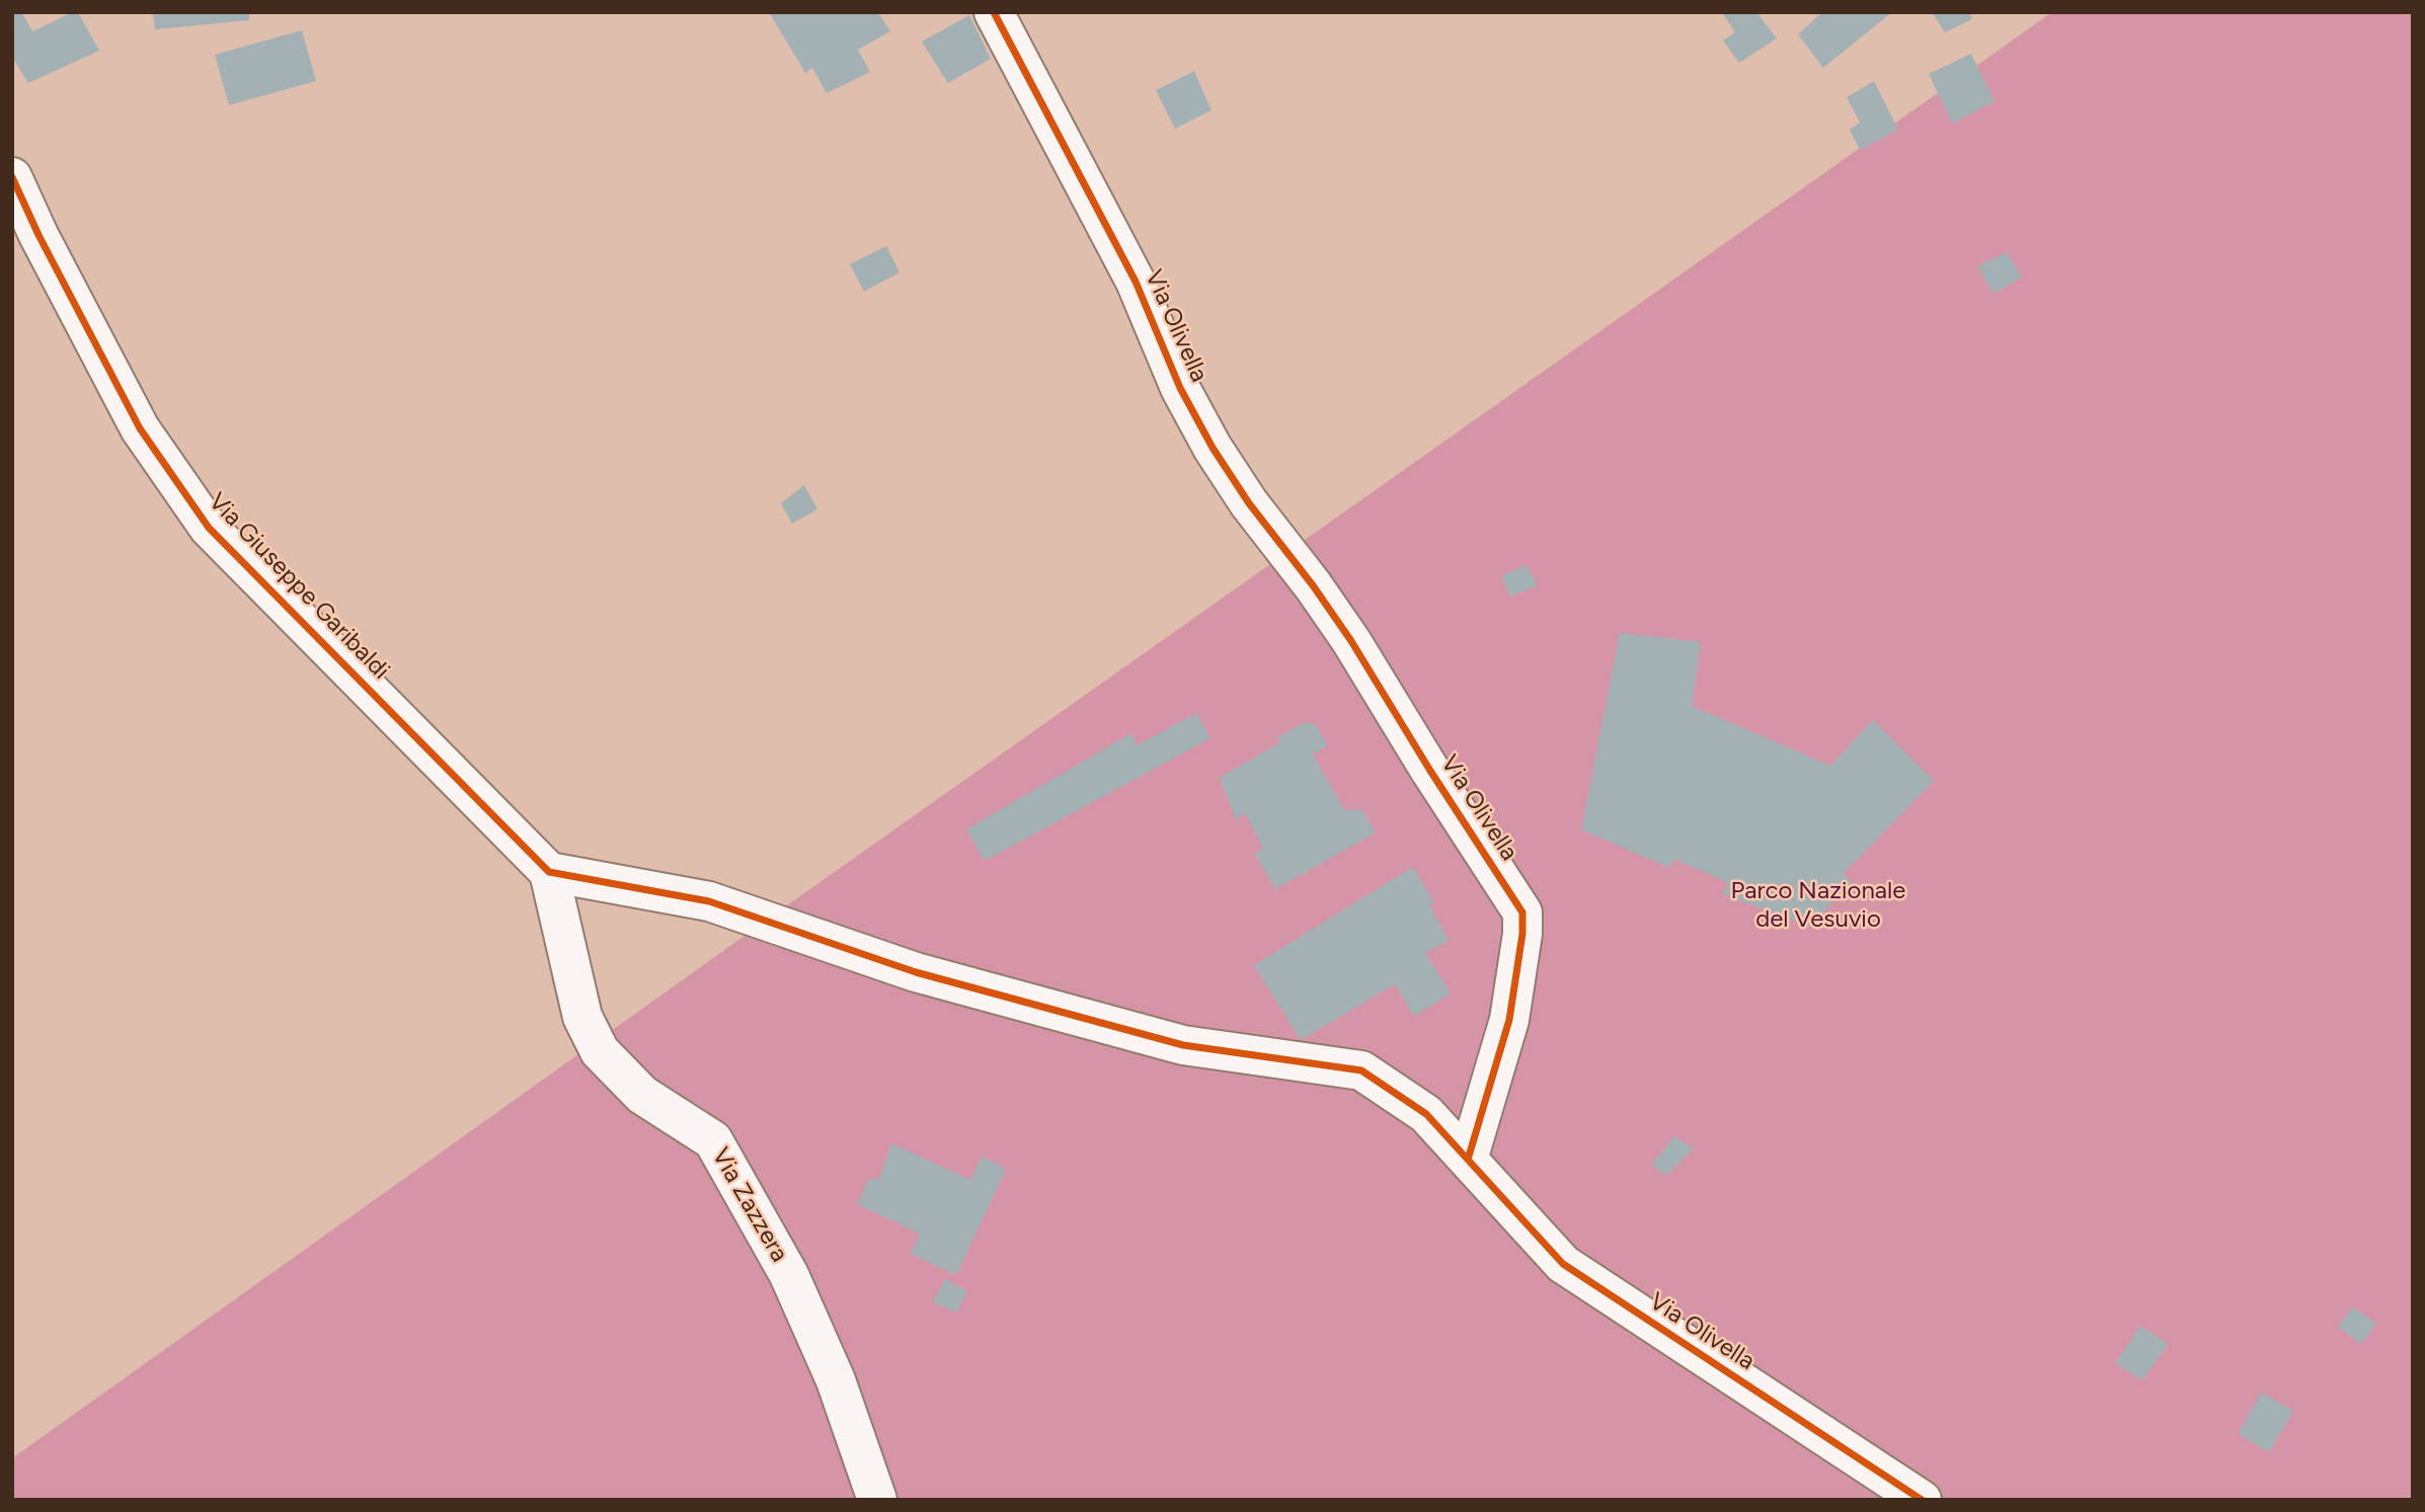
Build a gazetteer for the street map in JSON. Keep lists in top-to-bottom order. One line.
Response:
{"streets":{"street":["Via Olivella","Via Giuseppe Garibaldi","Via Zazzera"]},"crossings":[["Via Giuseppe Garibaldi","Via Zazzera"]],"parks":["Parco Nazionale del Vesuvio"]}
